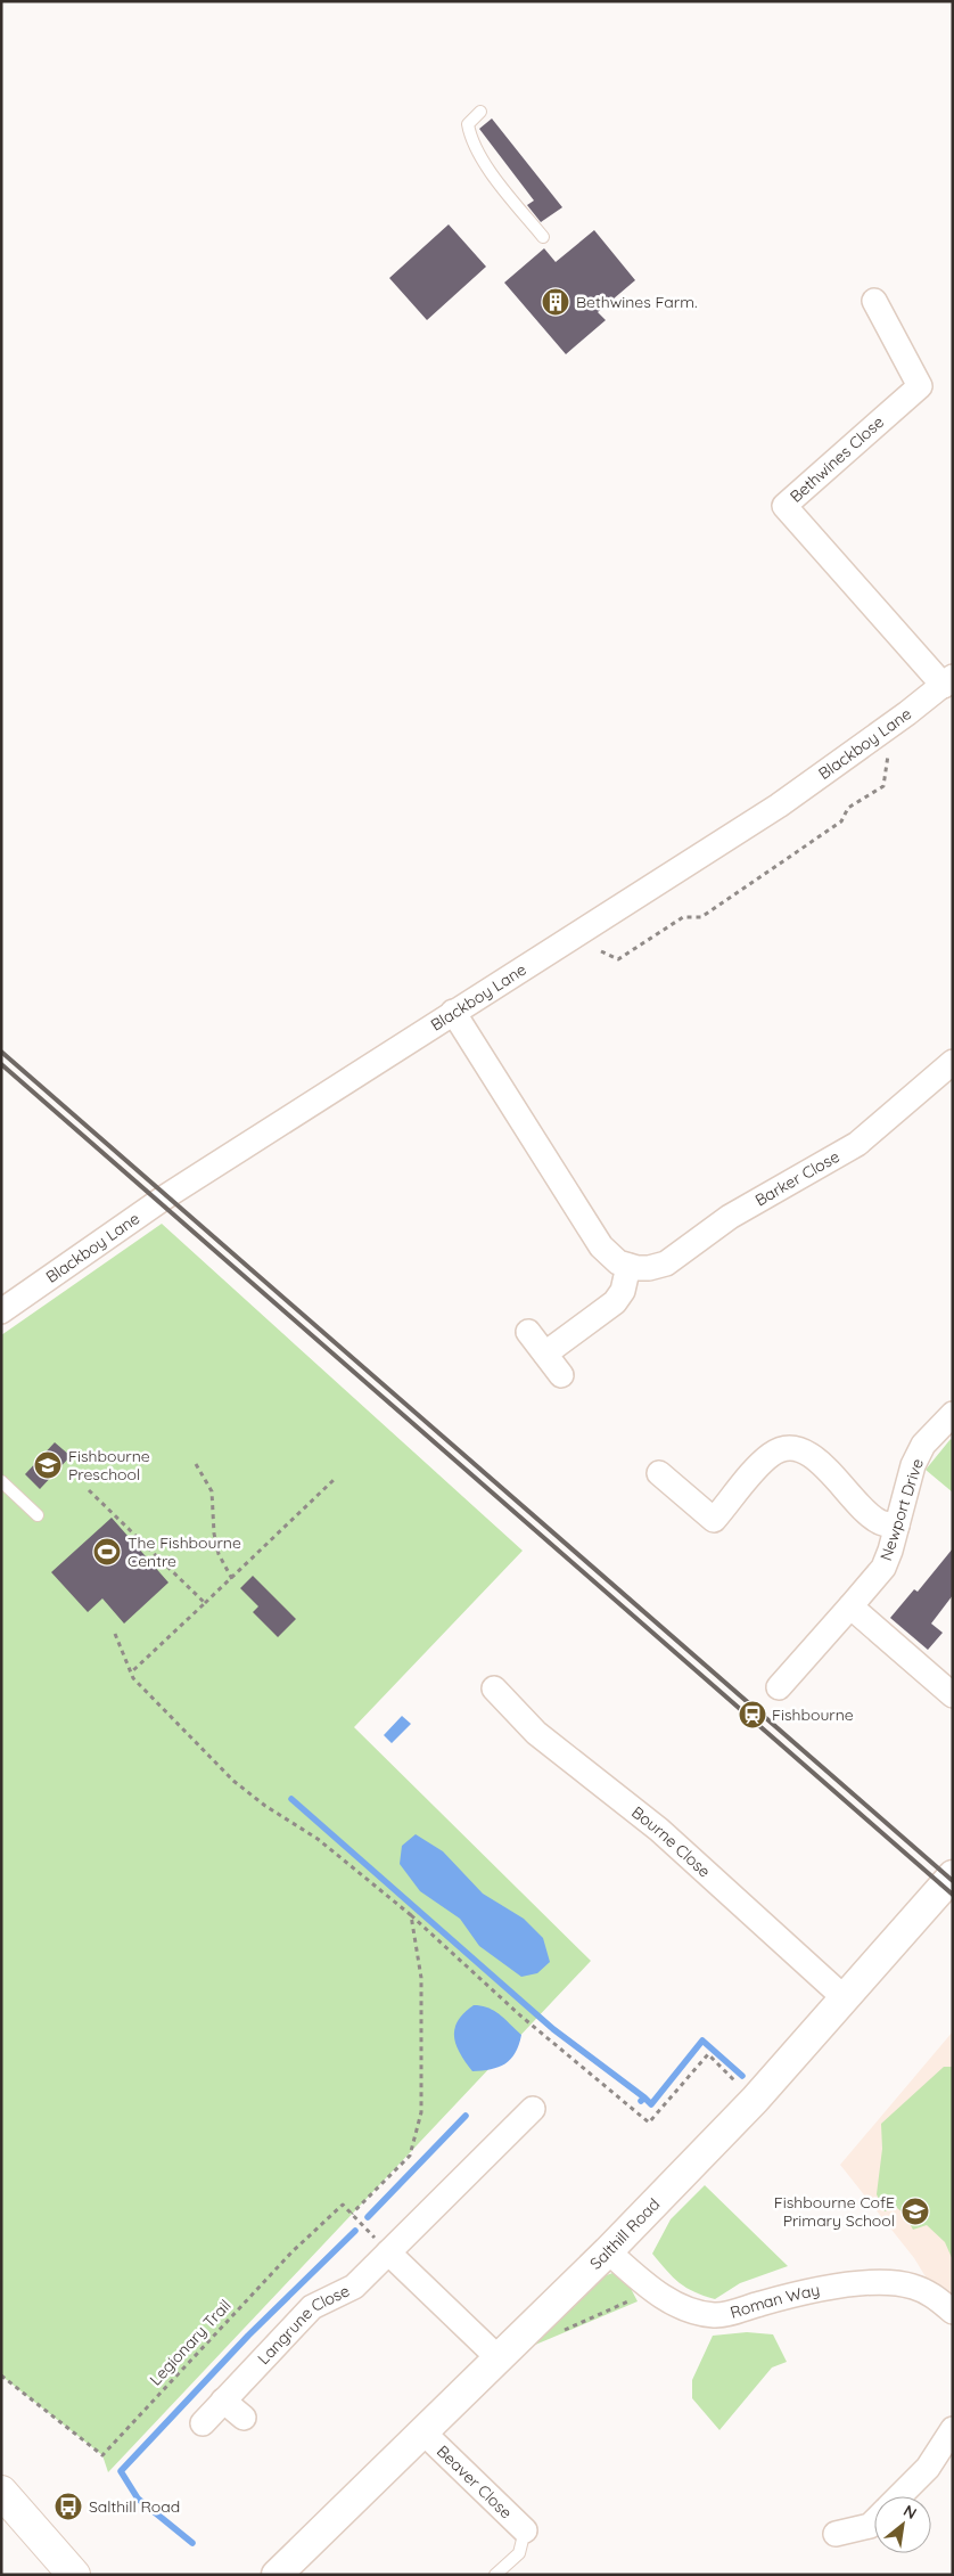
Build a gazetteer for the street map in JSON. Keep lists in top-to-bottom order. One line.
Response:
{"streets":{"street":["Bethwines Close","Blackboy Lane","Barker Close","Newport Drive","Bourne Close","Salthill Road","Roman Way","Langrune Close","Beaver Close"],"path":["Legionary Trail"]},"crossings":[["Bethwines Close","Blackboy Lane"],["Bourne Close","Salthill Road"],["Salthill Road","Roman Way"],["Salthill Road","Beaver Close"]],"places":{"building":["Bethwines Farm."],"school or university":["Fishbourne Preschool","Fishbourne CofE Primary School"],"sports":["The Fishbourne Centre"],"station":["Fishbourne"],"bus stop":["Salthill Road"]},"north":"top right"}
